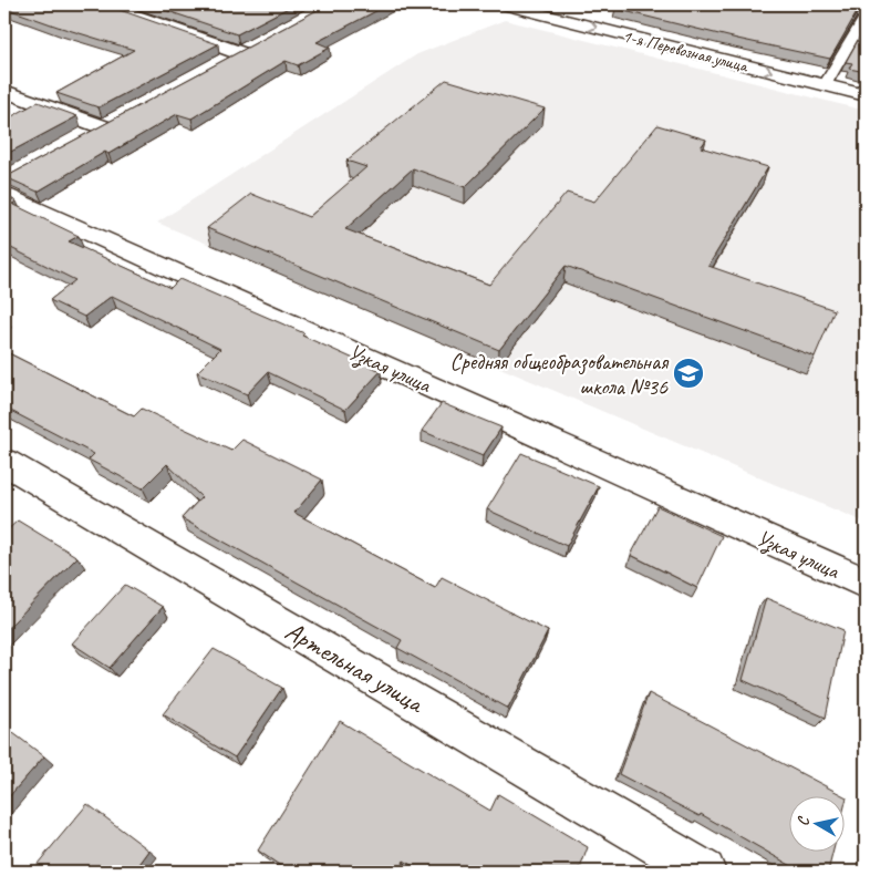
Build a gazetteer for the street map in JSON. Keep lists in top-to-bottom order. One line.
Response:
{"streets":{"street":["1-я Перевозная улица","Узкая улица","Артельная улица"]},"one_way":["1-я Перевозная улица"],"places":{"school or university":["Средняя общеобразовательная школа №36"]},"north":"left"}
